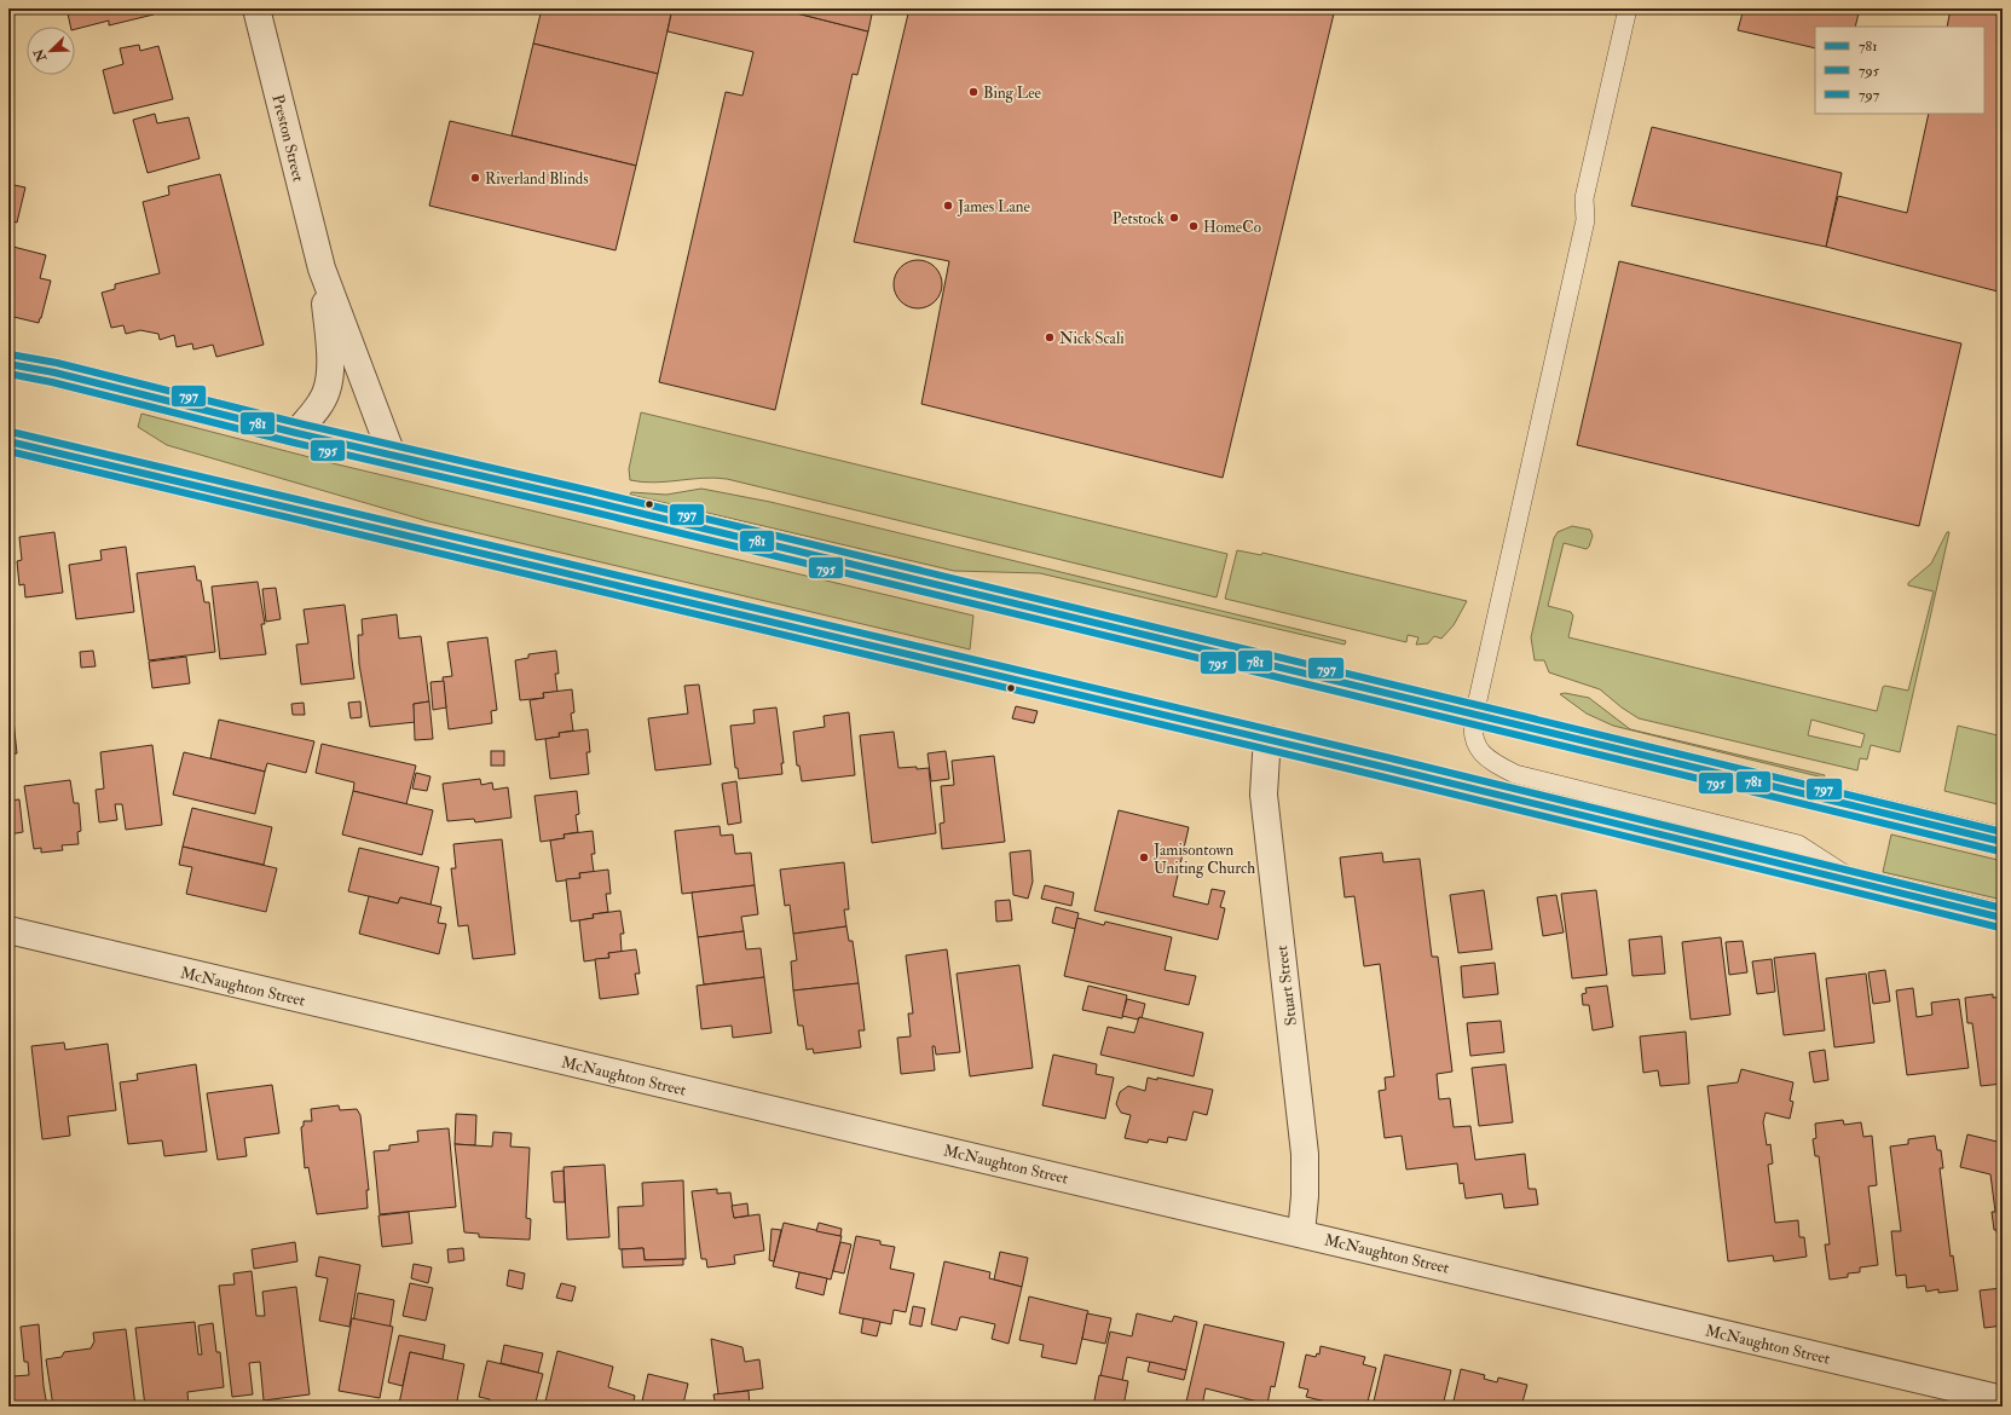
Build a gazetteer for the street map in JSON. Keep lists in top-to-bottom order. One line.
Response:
{"streets":{"street":["Preston Street","McNaughton Street","Stuart Street"]},"crossings":[["McNaughton Street","Stuart Street"]],"places":["Bing Lee","Riverland Blinds","James Lane","Petstock","HomeCo","Nick Scali","Jamisontown Uniting Church"],"lines":["transit line 797","transit line 781","transit line 795"],"legend":["781","795","797"],"north":"bottom left"}
